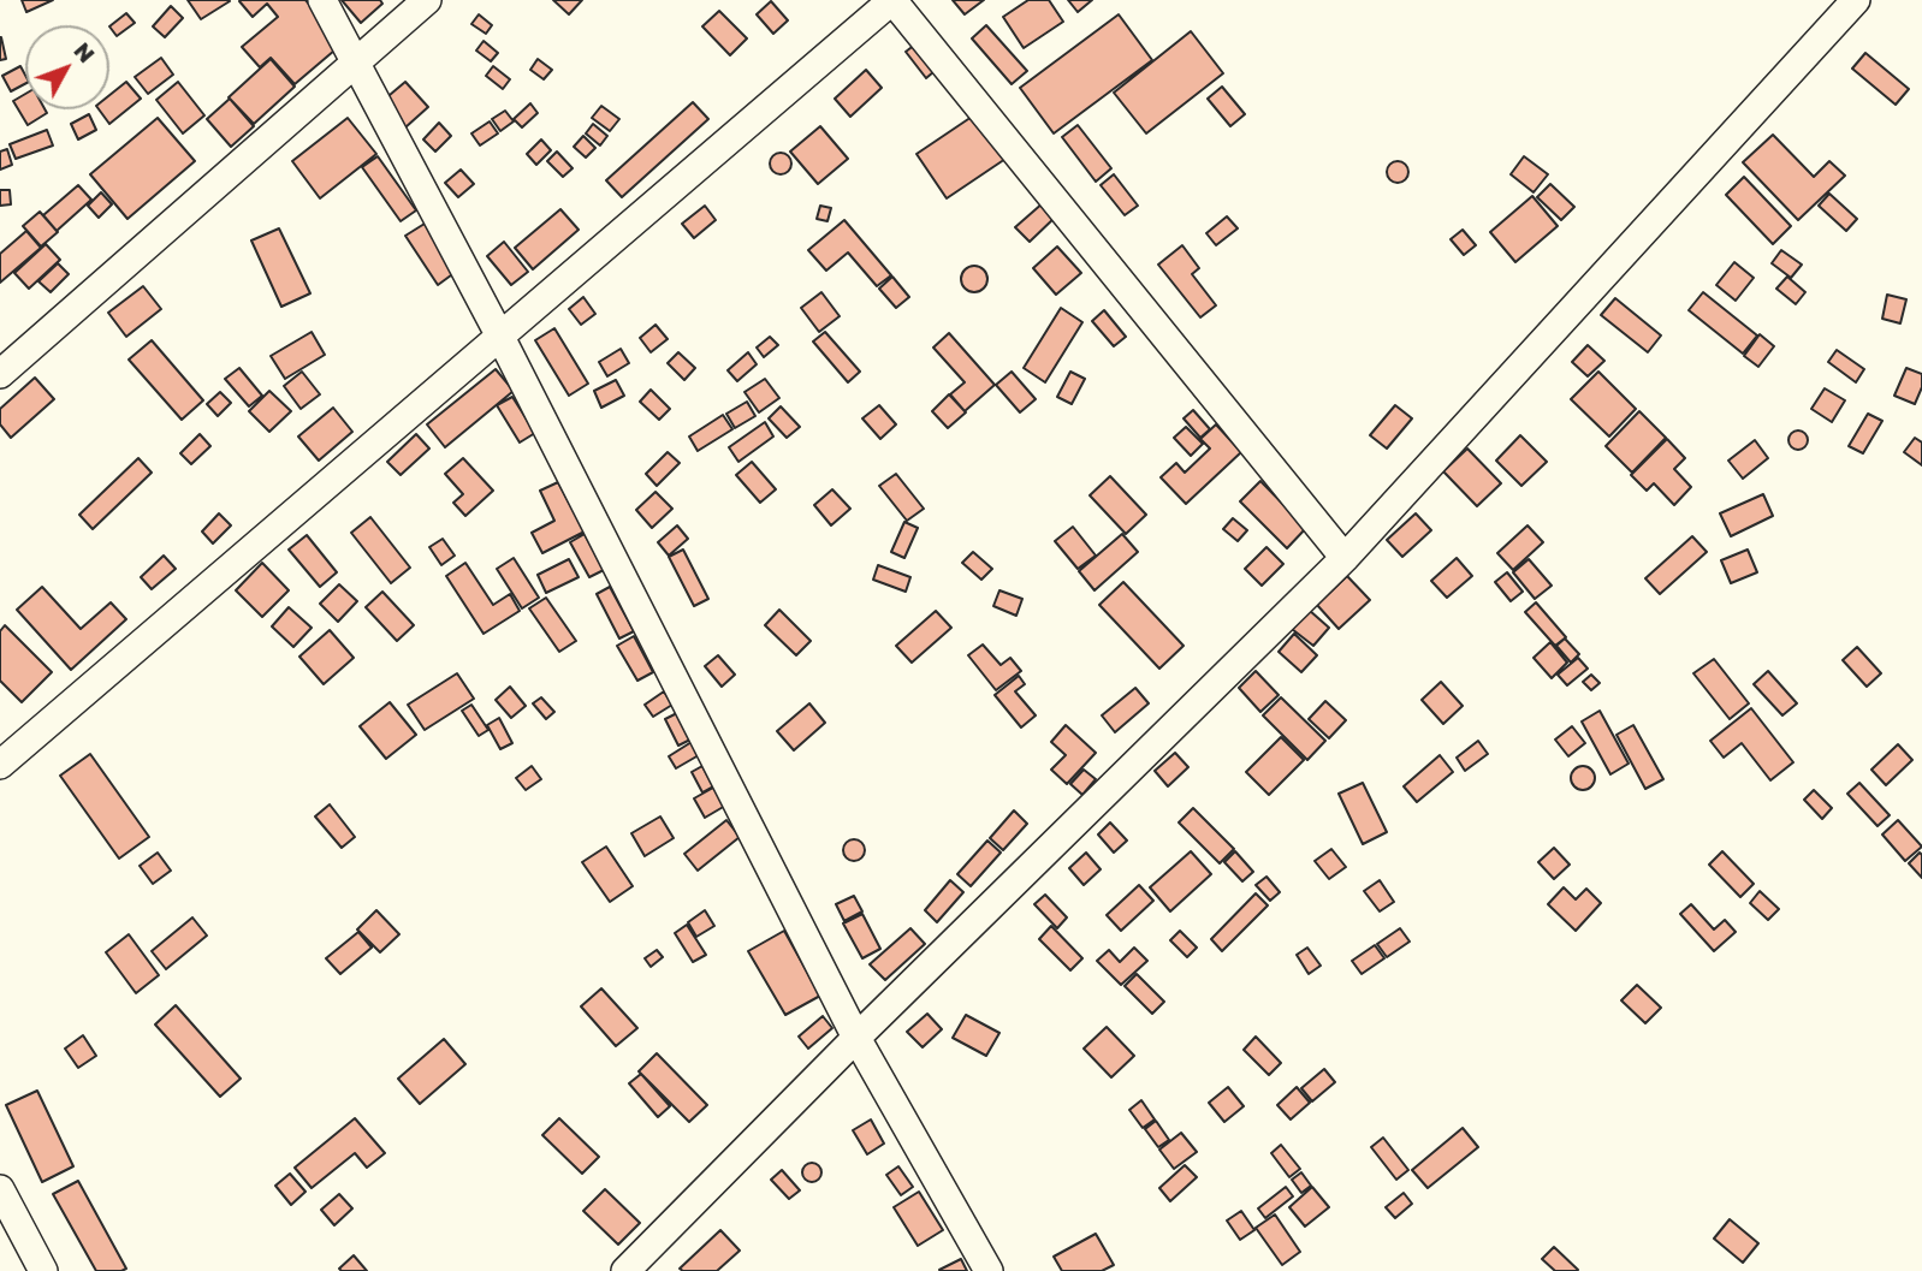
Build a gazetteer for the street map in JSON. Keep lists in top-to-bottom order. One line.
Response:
{"north":"top right"}
